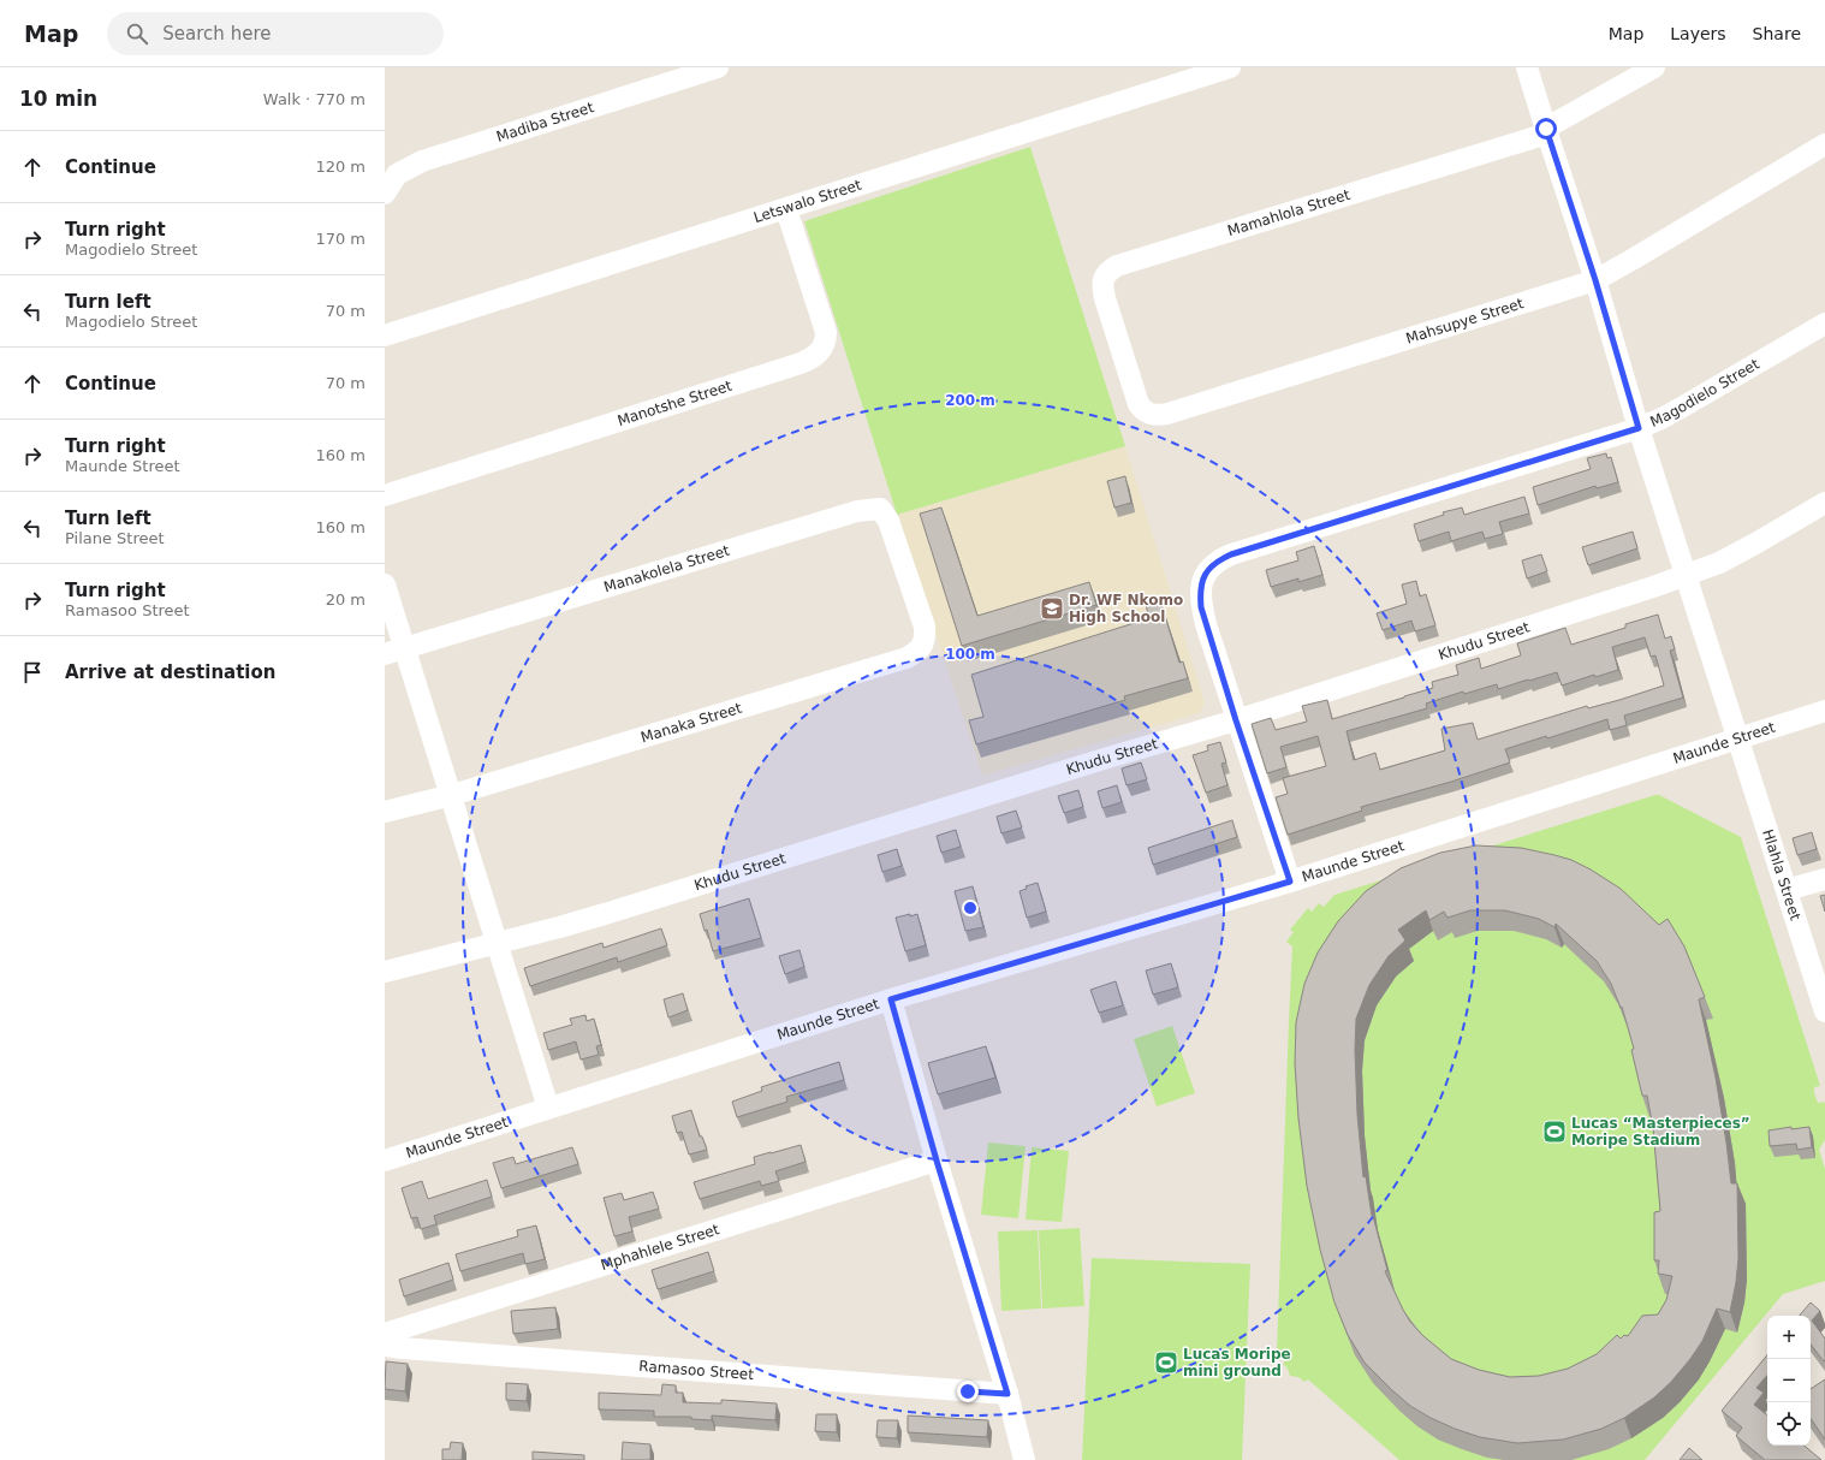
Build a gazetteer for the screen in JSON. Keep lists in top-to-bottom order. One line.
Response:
{"streets":{"street":["Madiba Street","Letswalo Street","Mamahlola Street","Mahsupye Street","Magodielo Street","Manotshe Street","Manakolela Street","Khudu Street","Manaka Street","Maunde Street","Hlahla Street","Mphahlele Street","Ramasoo Street"]},"crossings":[["Letswalo Street","Manotshe Street"],["Mamahlola Street","Mahsupye Street"],["Mamahlola Street","Hlahla Street"],["Mahsupye Street","Hlahla Street"],["Magodielo Street","Khudu Street"],["Magodielo Street","Maunde Street"],["Magodielo Street","Hlahla Street"],["Manakolela Street","Manaka Street"],["Khudu Street","Hlahla Street"],["Maunde Street","Hlahla Street"]],"places":{"school or university":["Dr. WF Nkomo High School"],"sports":["Lucas “Masterpieces” Moripe Stadium","Lucas Moripe mini ground"]},"page":{"header":"Map","search":"Search here","nav":["Map","Layers","Share"],"heading":["10 min","Walk · 770 m"],"list":[["Continue","120 m"],["Turn right","Magodielo Street","170 m"],["Turn left","Magodielo Street","70 m"],["Continue","70 m"],["Turn right","Maunde Street","160 m"],["Turn left","Pilane Street","160 m"],["Turn right","Ramasoo Street","20 m"],"Arrive at destination"],"map_buttons":["+","−"]},"rings":["200 m","100 m"]}
